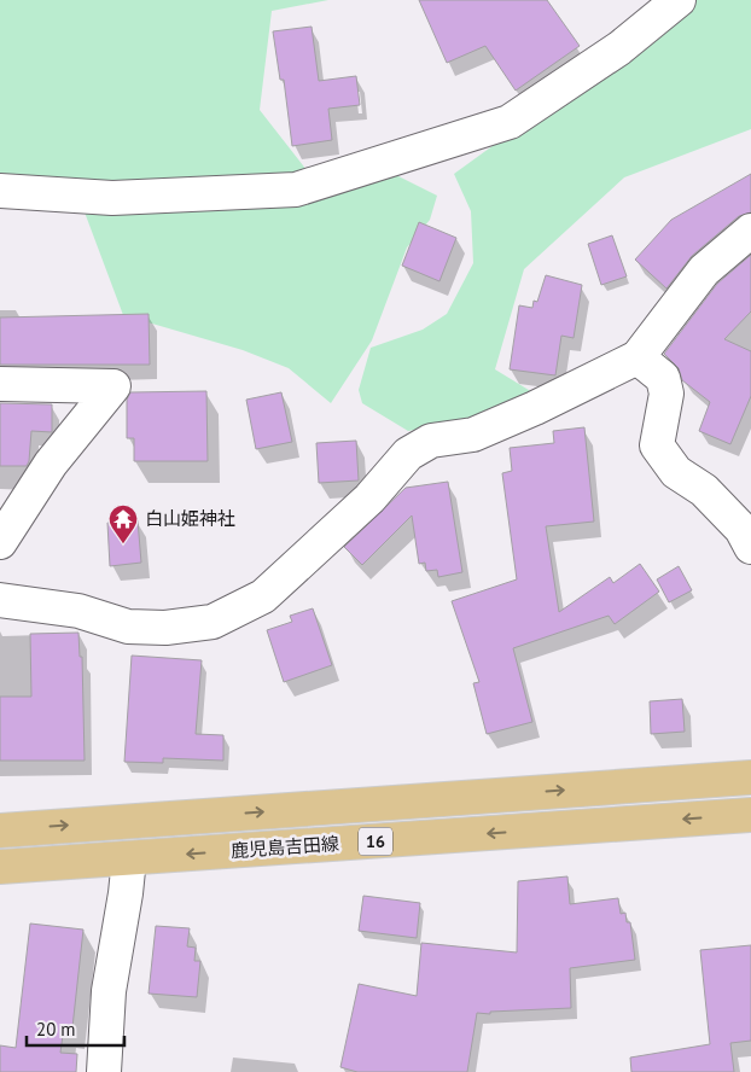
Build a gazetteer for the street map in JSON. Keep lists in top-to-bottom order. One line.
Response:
{"streets":{"main road":["16","鹿児島吉田線"]},"places":{"temple":["白山姫神社"]},"scale_bar":"20 m"}
